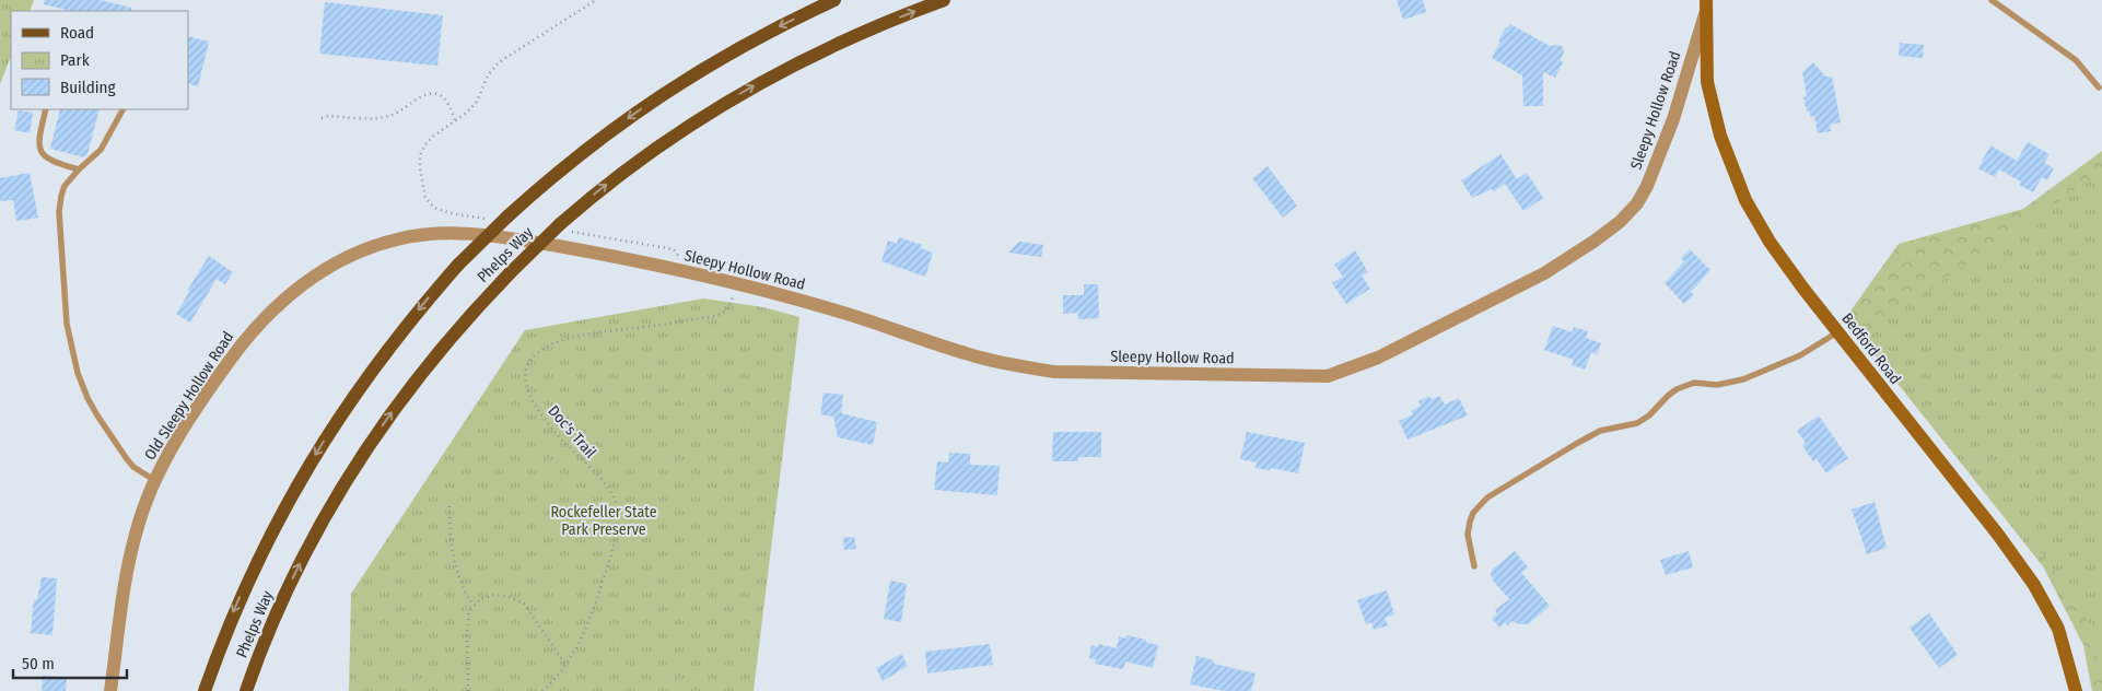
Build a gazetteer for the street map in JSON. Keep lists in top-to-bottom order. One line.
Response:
{"streets":{"main road":["Phelps Way","Bedford Road"],"street":["Sleepy Hollow Road","Old Sleepy Hollow Road"],"path":["Doc's Trail"]},"crossings":[["Sleepy Hollow Road","Bedford Road"],["Sleepy Hollow Road","Old Sleepy Hollow Road"]],"parks":["Rockefeller State Park Preserve"],"legend":["Road","Park","Building"],"scale_bar":"50 m"}
